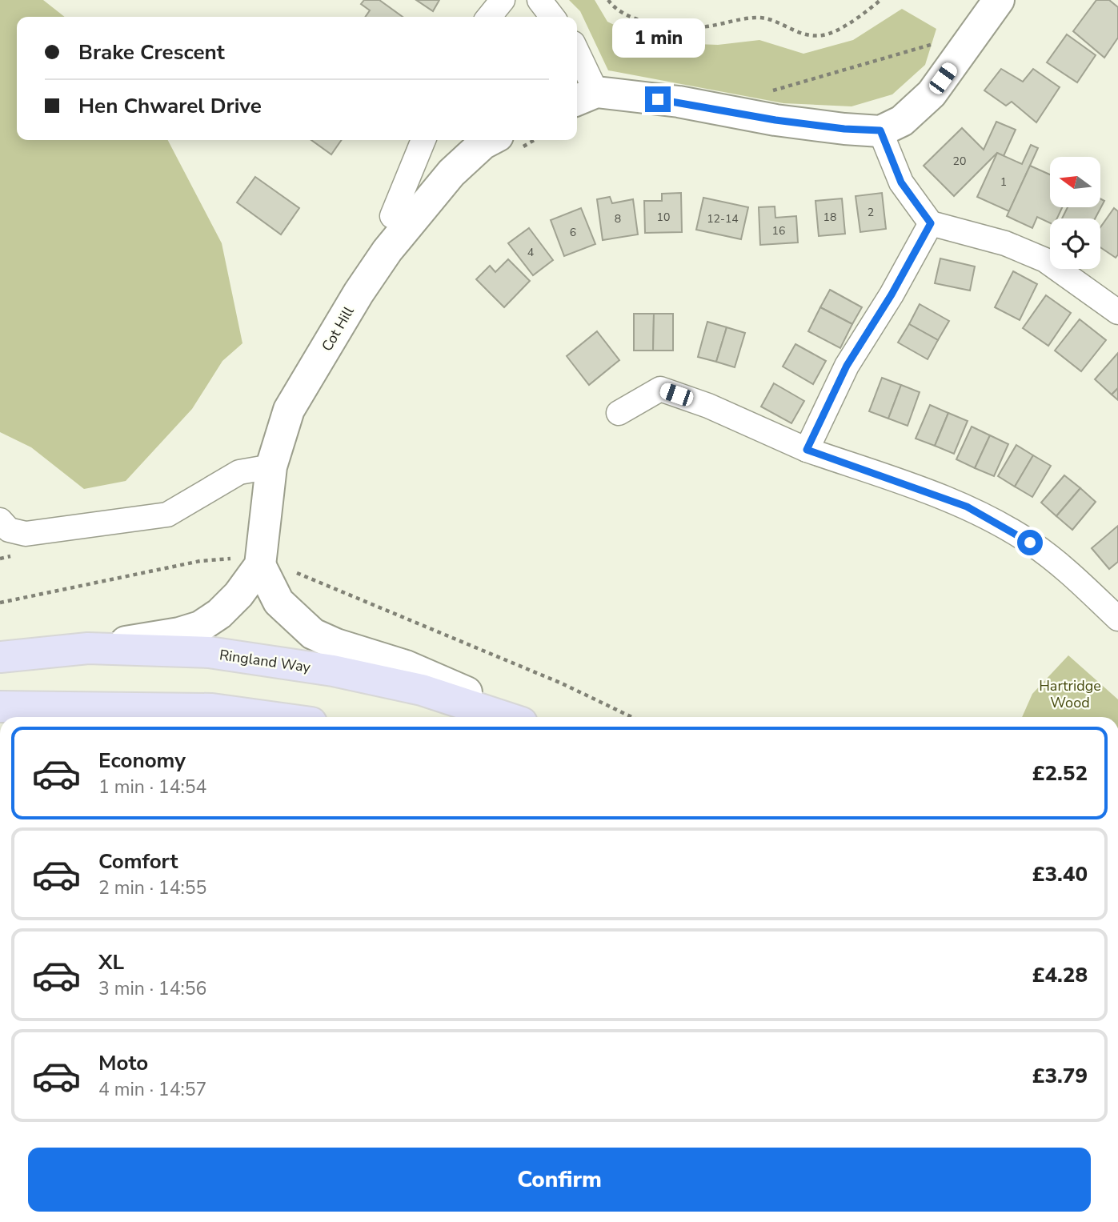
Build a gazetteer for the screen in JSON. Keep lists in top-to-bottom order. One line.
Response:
{"streets":{"main road":["Ringland Way"],"street":["Cot Hill"]},"parks":["Hartridge Wood"],"house_numbers":["20","1","2","10","18","8","12-14","16","6","4"],"north":"left","page":{"banner":["Brake Crescent","Hen Chwarel Drive"],"bubble":"1 min","list":[{"name":"Economy","note":"1 min · 14:54","value":"£2.52"},{"name":"Comfort","note":"2 min · 14:55","value":"£3.40"},{"name":"XL","note":"3 min · 14:56","value":"£4.28"},{"name":"Moto","note":"4 min · 14:57","value":"£3.79"}],"buttons":"Confirm"}}
